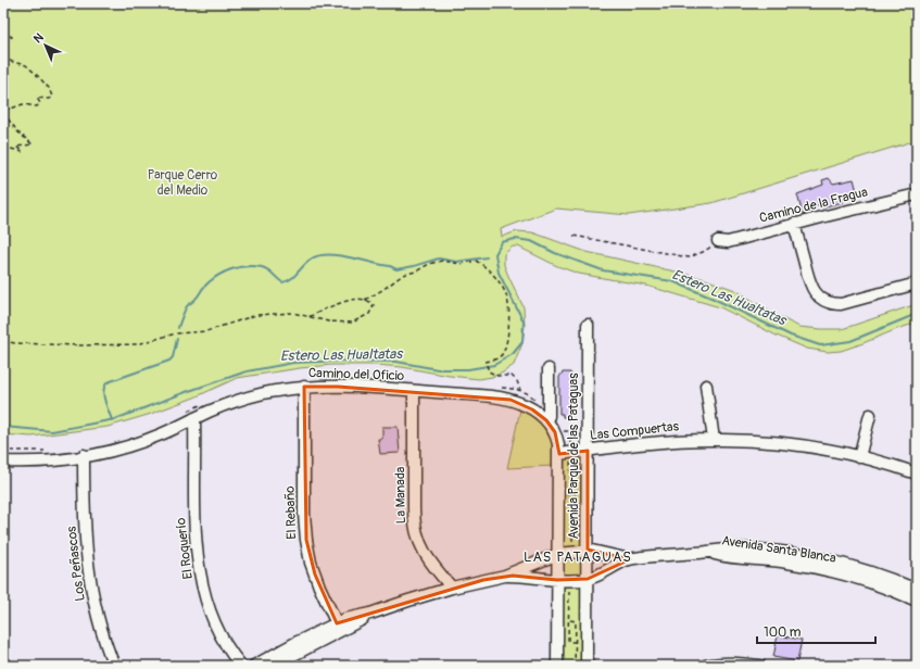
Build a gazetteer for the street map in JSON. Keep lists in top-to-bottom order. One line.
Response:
{"streets":{"street":["Camino de la Fragua","Camino del Oficio","Las Compuertas","Avenida Parque de las Pataguas","La Manada","El Rebaño","El Roquerío","Avenida Santa Blanca","Los Peñascos"]},"crossings":[["Camino del Oficio","Las Compuertas"],["Camino del Oficio","Avenida Parque de las Pataguas"],["Camino del Oficio","La Manada"],["Camino del Oficio","El Rebaño"],["Camino del Oficio","El Roquerío"],["Camino del Oficio","Los Peñascos"],["Las Compuertas","Avenida Parque de las Pataguas"],["Avenida Parque de las Pataguas","Avenida Santa Blanca"],["La Manada","Avenida Santa Blanca"],["El Rebaño","Avenida Santa Blanca"]],"districts":["LAS PATAGUAS"],"water":["Estero Las Hualtatas"],"parks":["Parque Cerro del Medio"],"scale_bar":"100 m","north":"top left"}
